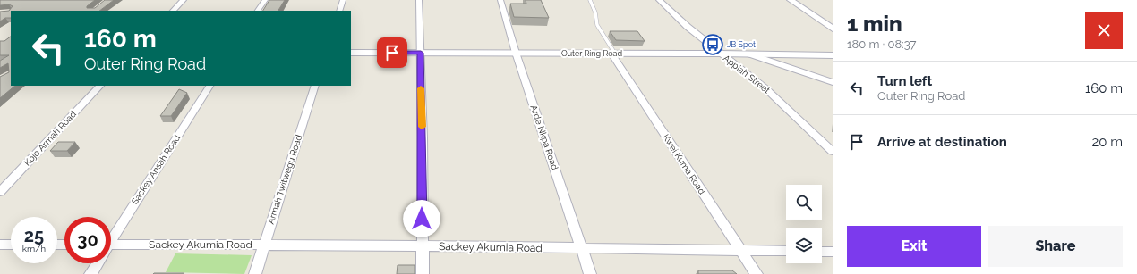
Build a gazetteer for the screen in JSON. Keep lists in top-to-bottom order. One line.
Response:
{"streets":{"street":["Outer Ring Road","Appiah Street","Arde Nkpa Road","Kojo Armah Road","Kwei Kuma Road","Sackey Ansah Road","Armah Twitwegu Road","Sackey Akumia Road"]},"crossings":[["Outer Ring Road","Appiah Street"],["Outer Ring Road","Arde Nkpa Road"],["Outer Ring Road","Kwei Kuma Road"],["Arde Nkpa Road","Sackey Akumia Road"],["Kwei Kuma Road","Sackey Akumia Road"],["Armah Twitwegu Road","Sackey Akumia Road"]],"places":{"bus stop":["JB Spot"]},"page":{"heading":["1 min","180 m · 08:37"],"turn":["160 m","Outer Ring Road"],"list":[{"name":"Turn left","note":"Outer Ring Road","value":"160 m"},{"name":"Arrive at destination","value":"20 m"}],"speed":"25 km/h","limit":"30","buttons":["Exit","Share"]}}
